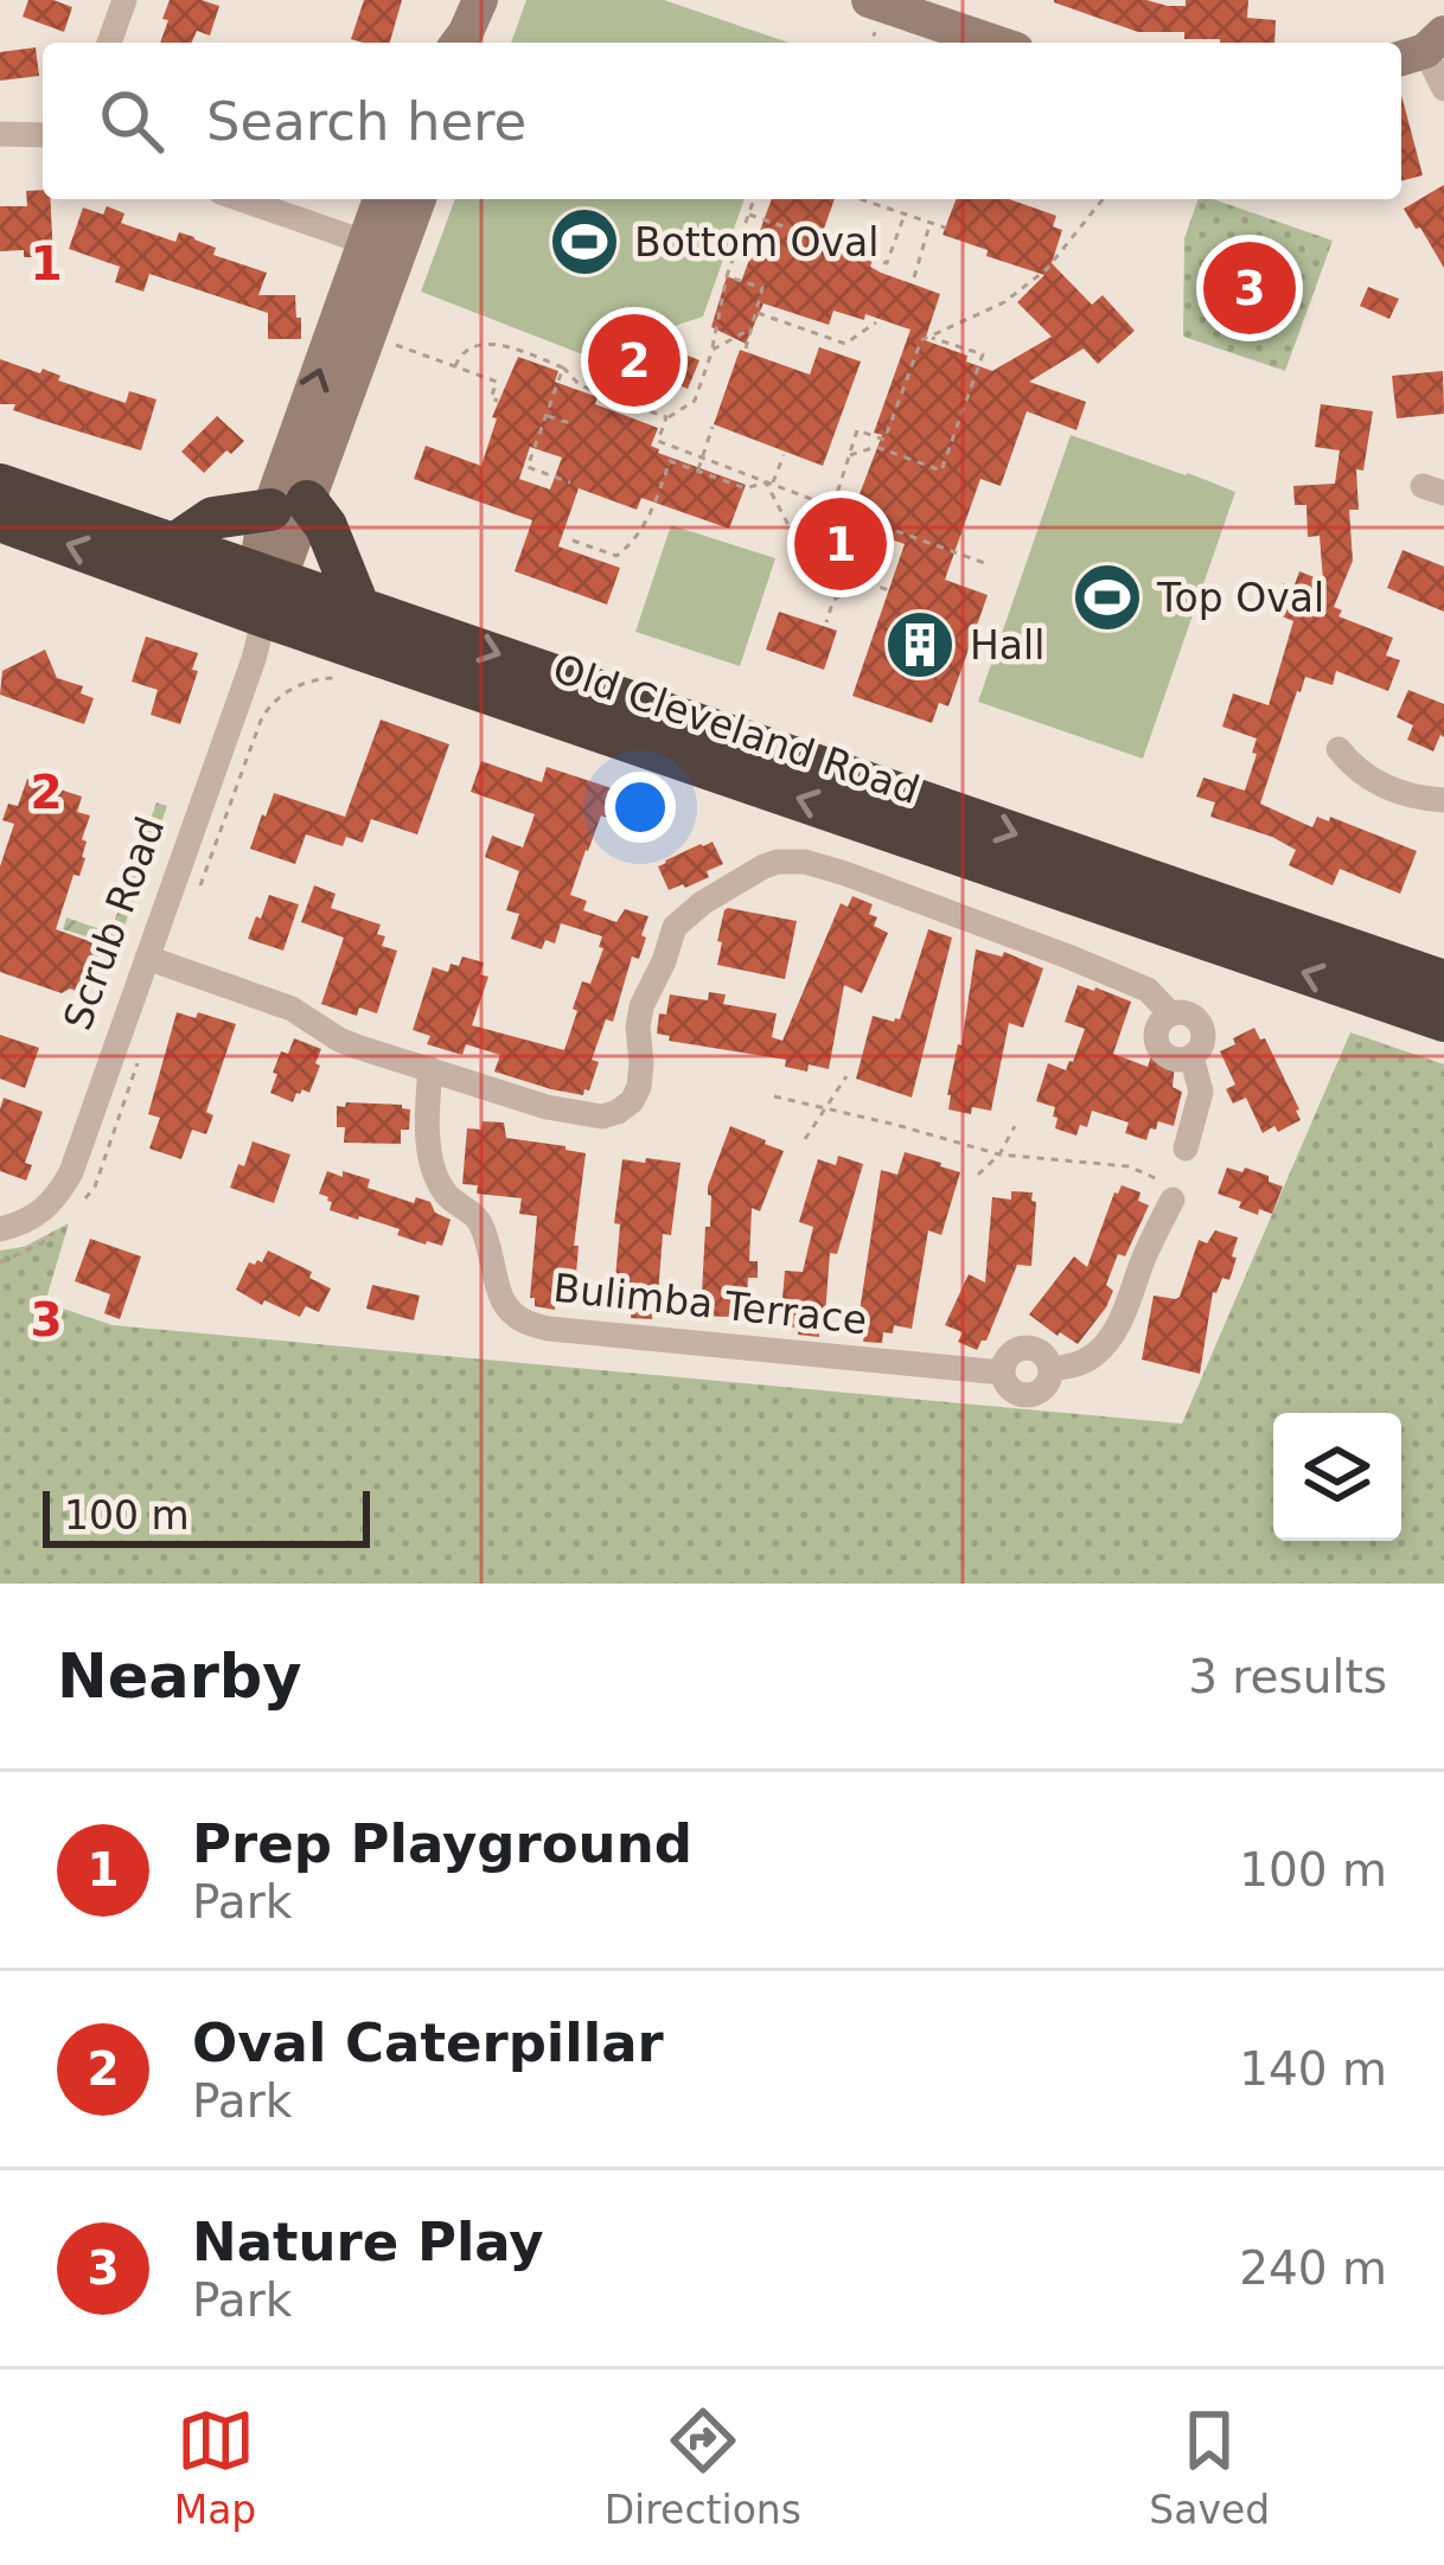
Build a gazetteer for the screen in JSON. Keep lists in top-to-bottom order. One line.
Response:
{"streets":{"highway":["Old Cleveland Road"],"main road":["Scrub Road"],"street":["Bulimba Terrace"]},"crossings":[["Old Cleveland Road","Scrub Road"]],"places":{"sports":["Bottom Oval","Top Oval"],"building":["Hall"]},"scale_bar":"100 m","page":{"search":"Search here","pins":["3","2","1"],"scale":"100 m","heading":["Nearby","3 results"],"list":[{"mark":"1","name":"Prep Playground","note":"Park","value":"100 m"},{"mark":"2","name":"Oval Caterpillar","note":"Park","value":"140 m"},{"mark":"3","name":"Nature Play","note":"Park","value":"240 m"}],"nav":["Map","Directions","Saved"]},"grid":{"rows":["1","2","3"]}}
